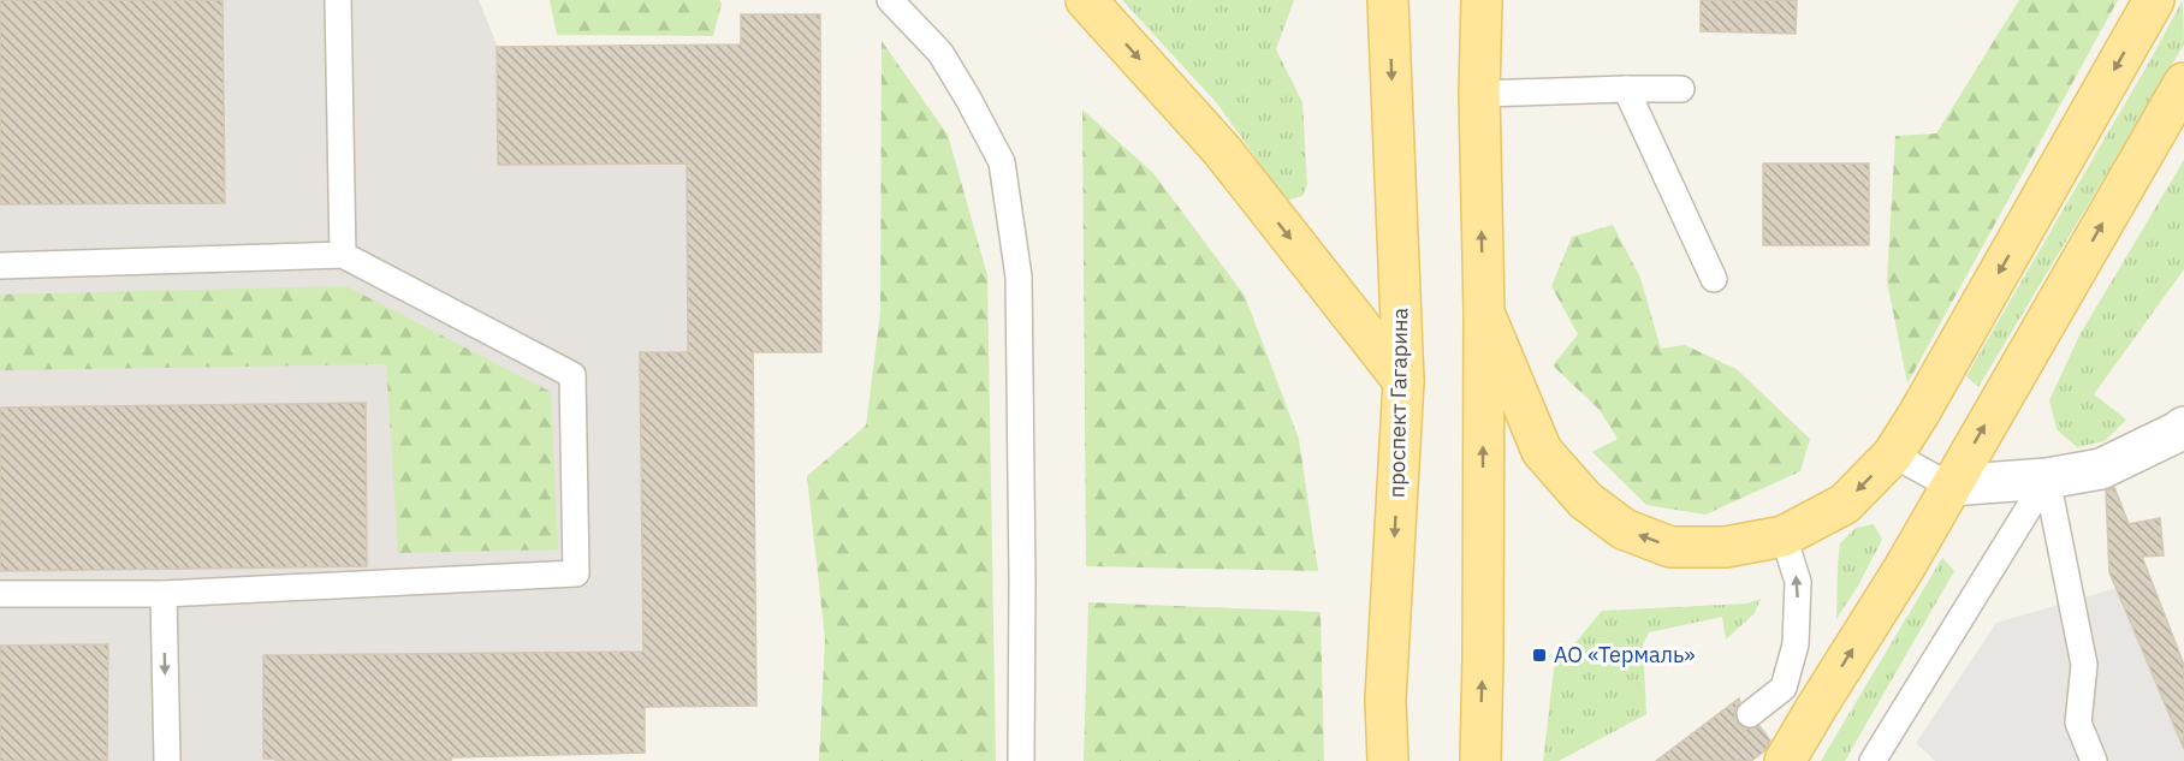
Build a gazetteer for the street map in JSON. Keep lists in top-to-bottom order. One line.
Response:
{"streets":{"main road":["проспект Гагарина"]},"places":{"transit":["АО «Термаль»"]}}
